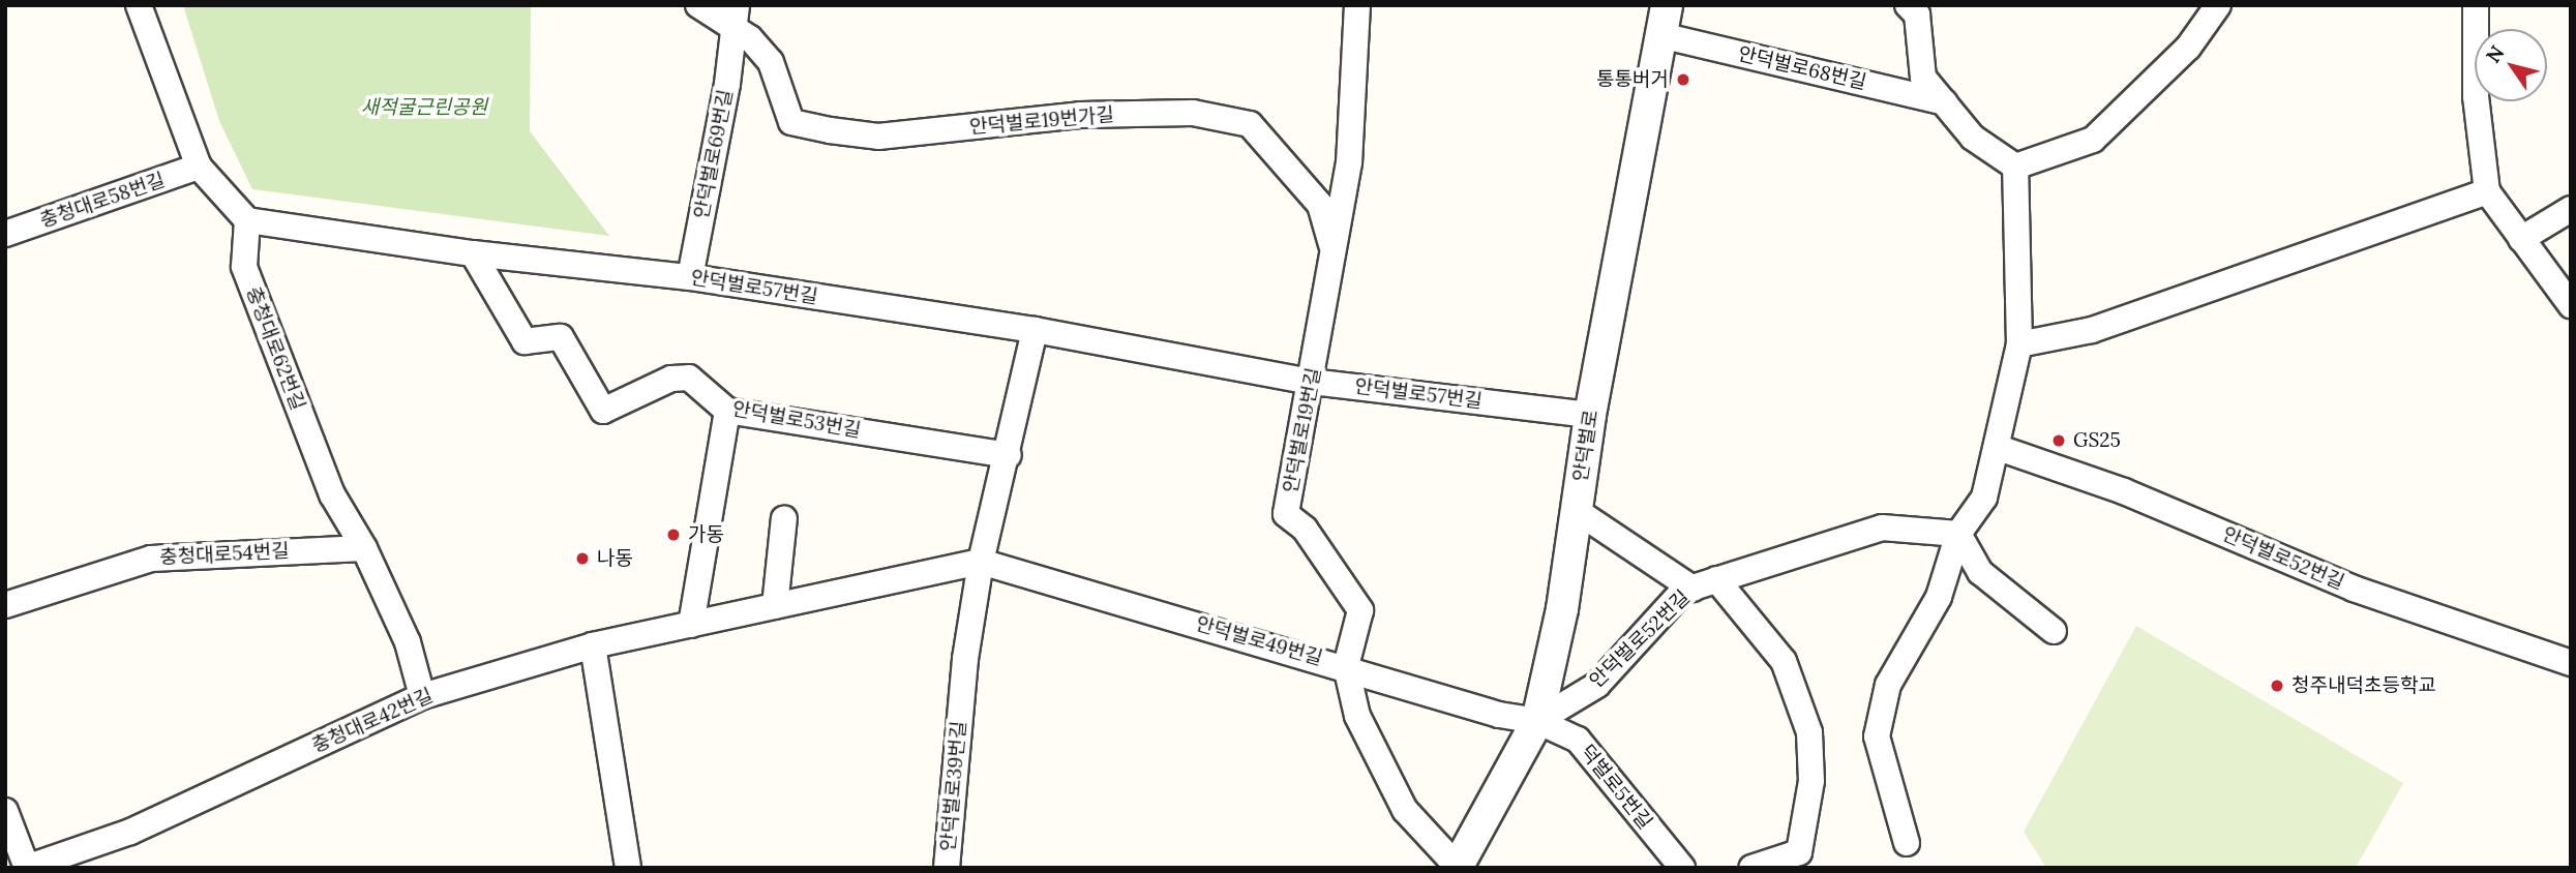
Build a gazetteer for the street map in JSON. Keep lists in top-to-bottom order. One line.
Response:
{"streets":{"street":["안덕벌로68번길","안덕벌로19번가길","안덕벌로69번길","충청대로58번길","안덕벌로57번길","충청대로62번길","안덕벌로53번길","안덕벌로19번길","안덕벌로","충청대로54번길","안덕벌로52번길","안덕벌로49번길","충청대로42번길","안덕벌로39번길","덕벌로5번길"]},"crossings":[["안덕벌로68번길","안덕벌로"],["안덕벌로19번가길","안덕벌로69번길"],["안덕벌로19번가길","안덕벌로19번길"],["안덕벌로69번길","안덕벌로57번길"],["안덕벌로57번길","충청대로62번길"],["안덕벌로57번길","안덕벌로53번길"],["안덕벌로57번길","안덕벌로19번길"],["안덕벌로57번길","안덕벌로"],["충청대로62번길","충청대로54번길"],["충청대로62번길","충청대로42번길"],["안덕벌로19번길","안덕벌로"],["안덕벌로19번길","안덕벌로49번길"],["안덕벌로","안덕벌로52번길"],["안덕벌로","안덕벌로49번길"],["안덕벌로","덕벌로5번길"],["안덕벌로52번길","안덕벌로49번길"],["안덕벌로52번길","덕벌로5번길"],["안덕벌로49번길","충청대로42번길"],["안덕벌로49번길","안덕벌로39번길"],["안덕벌로49번길","덕벌로5번길"],["충청대로42번길","안덕벌로39번길"]],"parks":["새적굴근린공원"],"places":["통통버거","GS25","가동","나동","청주내덕초등학교"],"north":"top left"}
